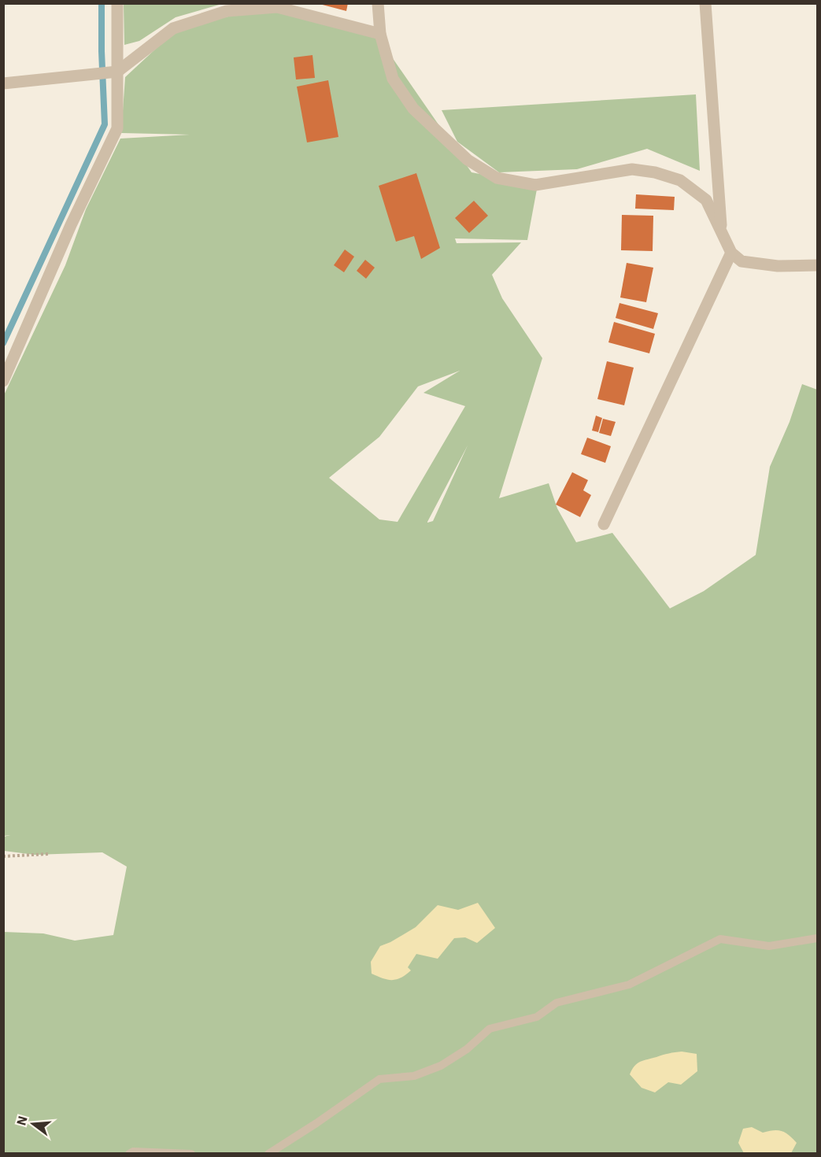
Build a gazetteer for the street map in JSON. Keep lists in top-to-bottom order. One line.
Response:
{"north":"left"}
